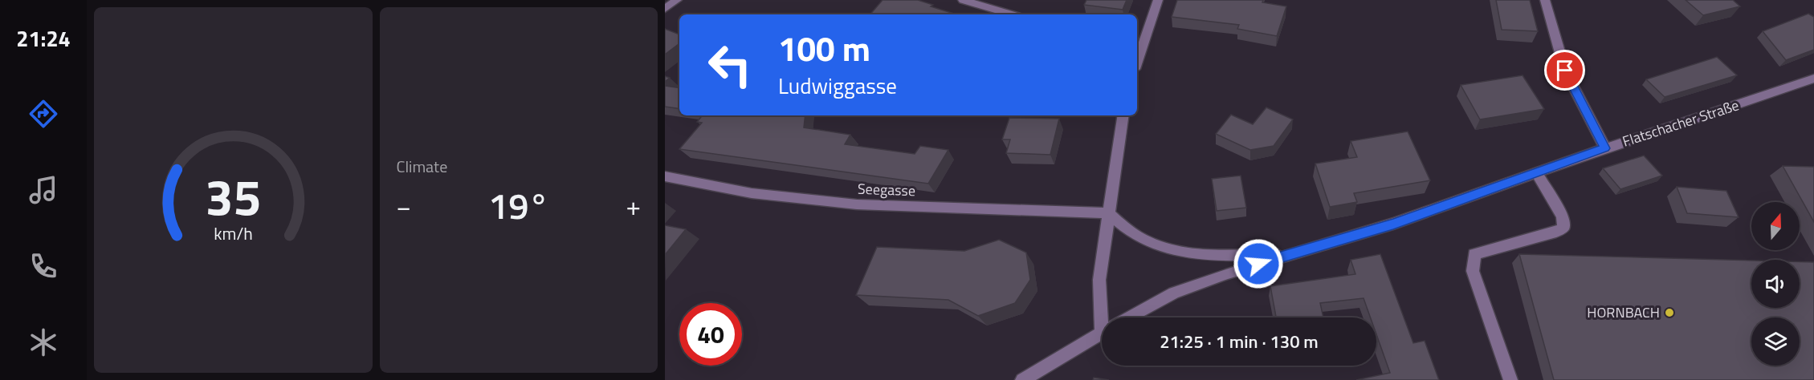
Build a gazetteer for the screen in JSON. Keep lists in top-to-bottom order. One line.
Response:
{"streets":{"street":["Flatschacher Straße","Seegasse"]},"places":["HORNBACH"],"north":"top","page":{"tabs":"21:24","tile":"Climate","turn":["100 m","Ludwiggasse"],"heat":["−","19°","+"],"limit":"40","trip":"21:25 · 1 min · 130 m","gauge":["35","km/h"]}}
